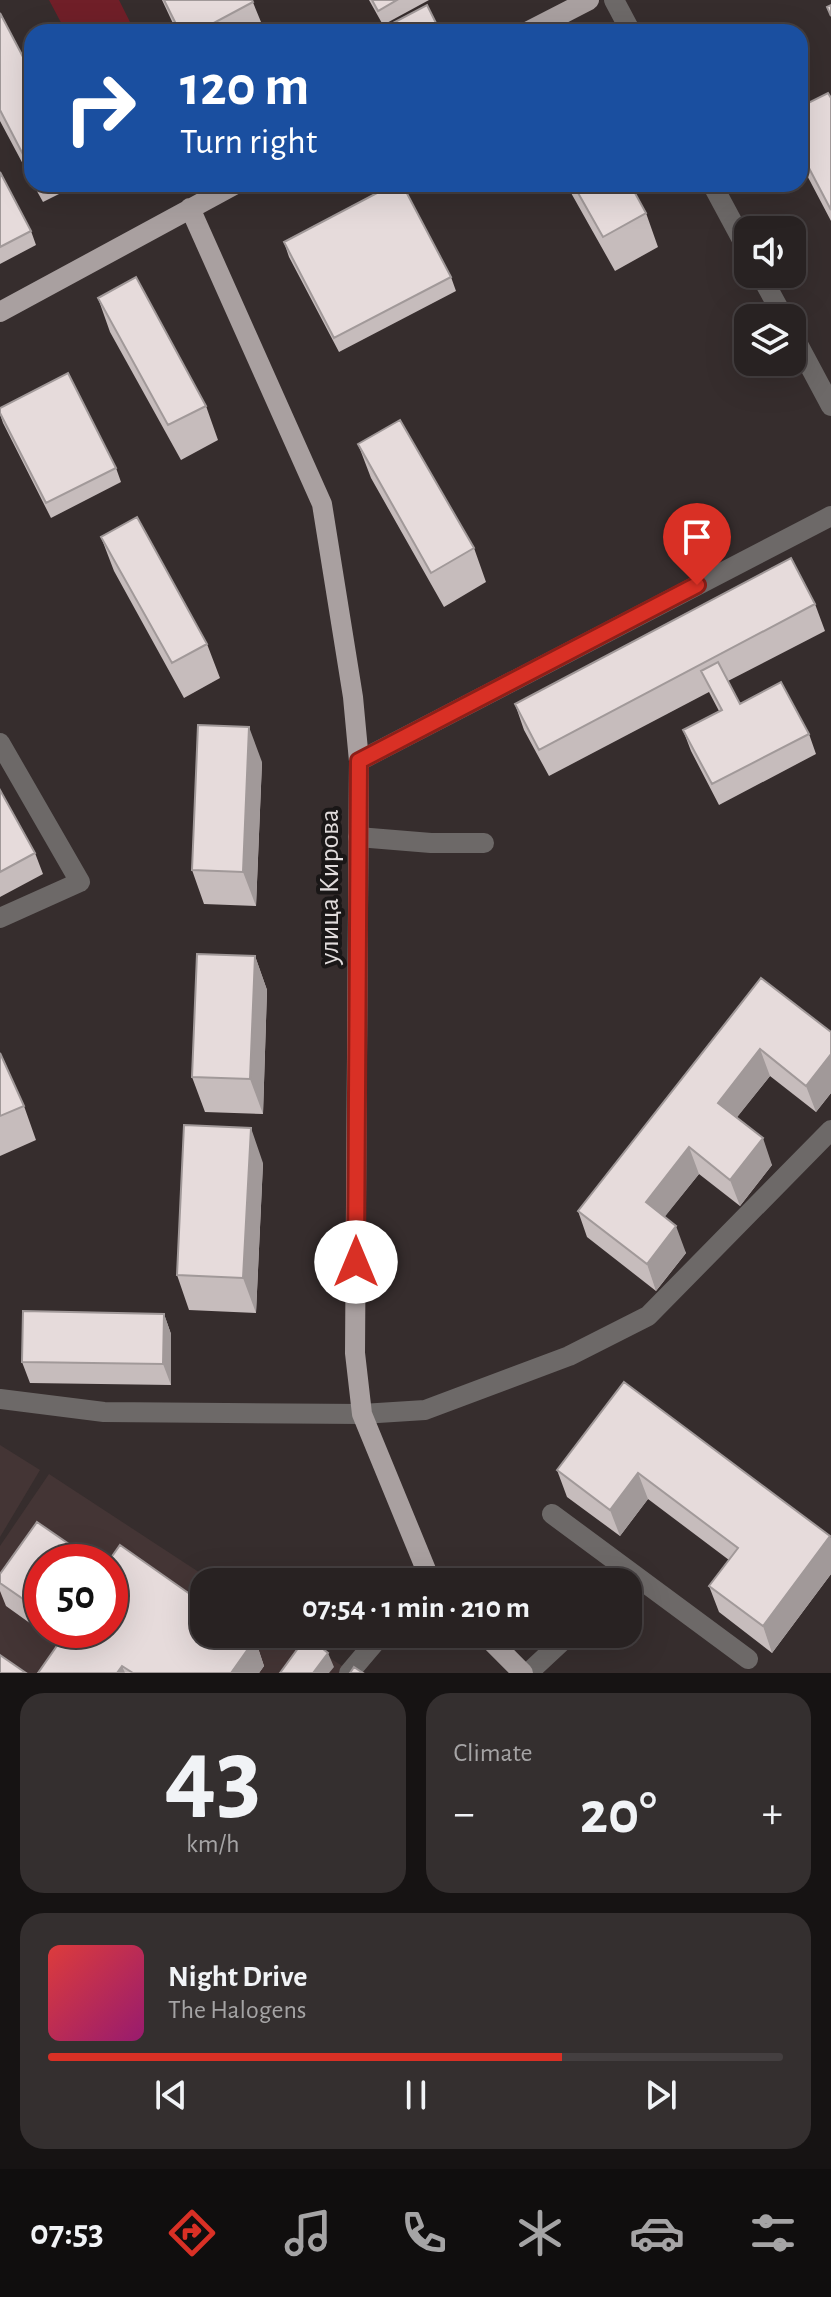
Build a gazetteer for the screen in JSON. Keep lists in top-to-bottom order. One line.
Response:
{"streets":{"main road":["улица Кирова"]},"page":{"turn":["120 m","Turn right"],"limit":"50","trip":"07:54 · 1 min · 210 m","tile":[["43","km/h"],"Climate"],"heat":["−","20°","+"],"song":["Night Drive","The Halogens"],"tabs":"07:53"}}
